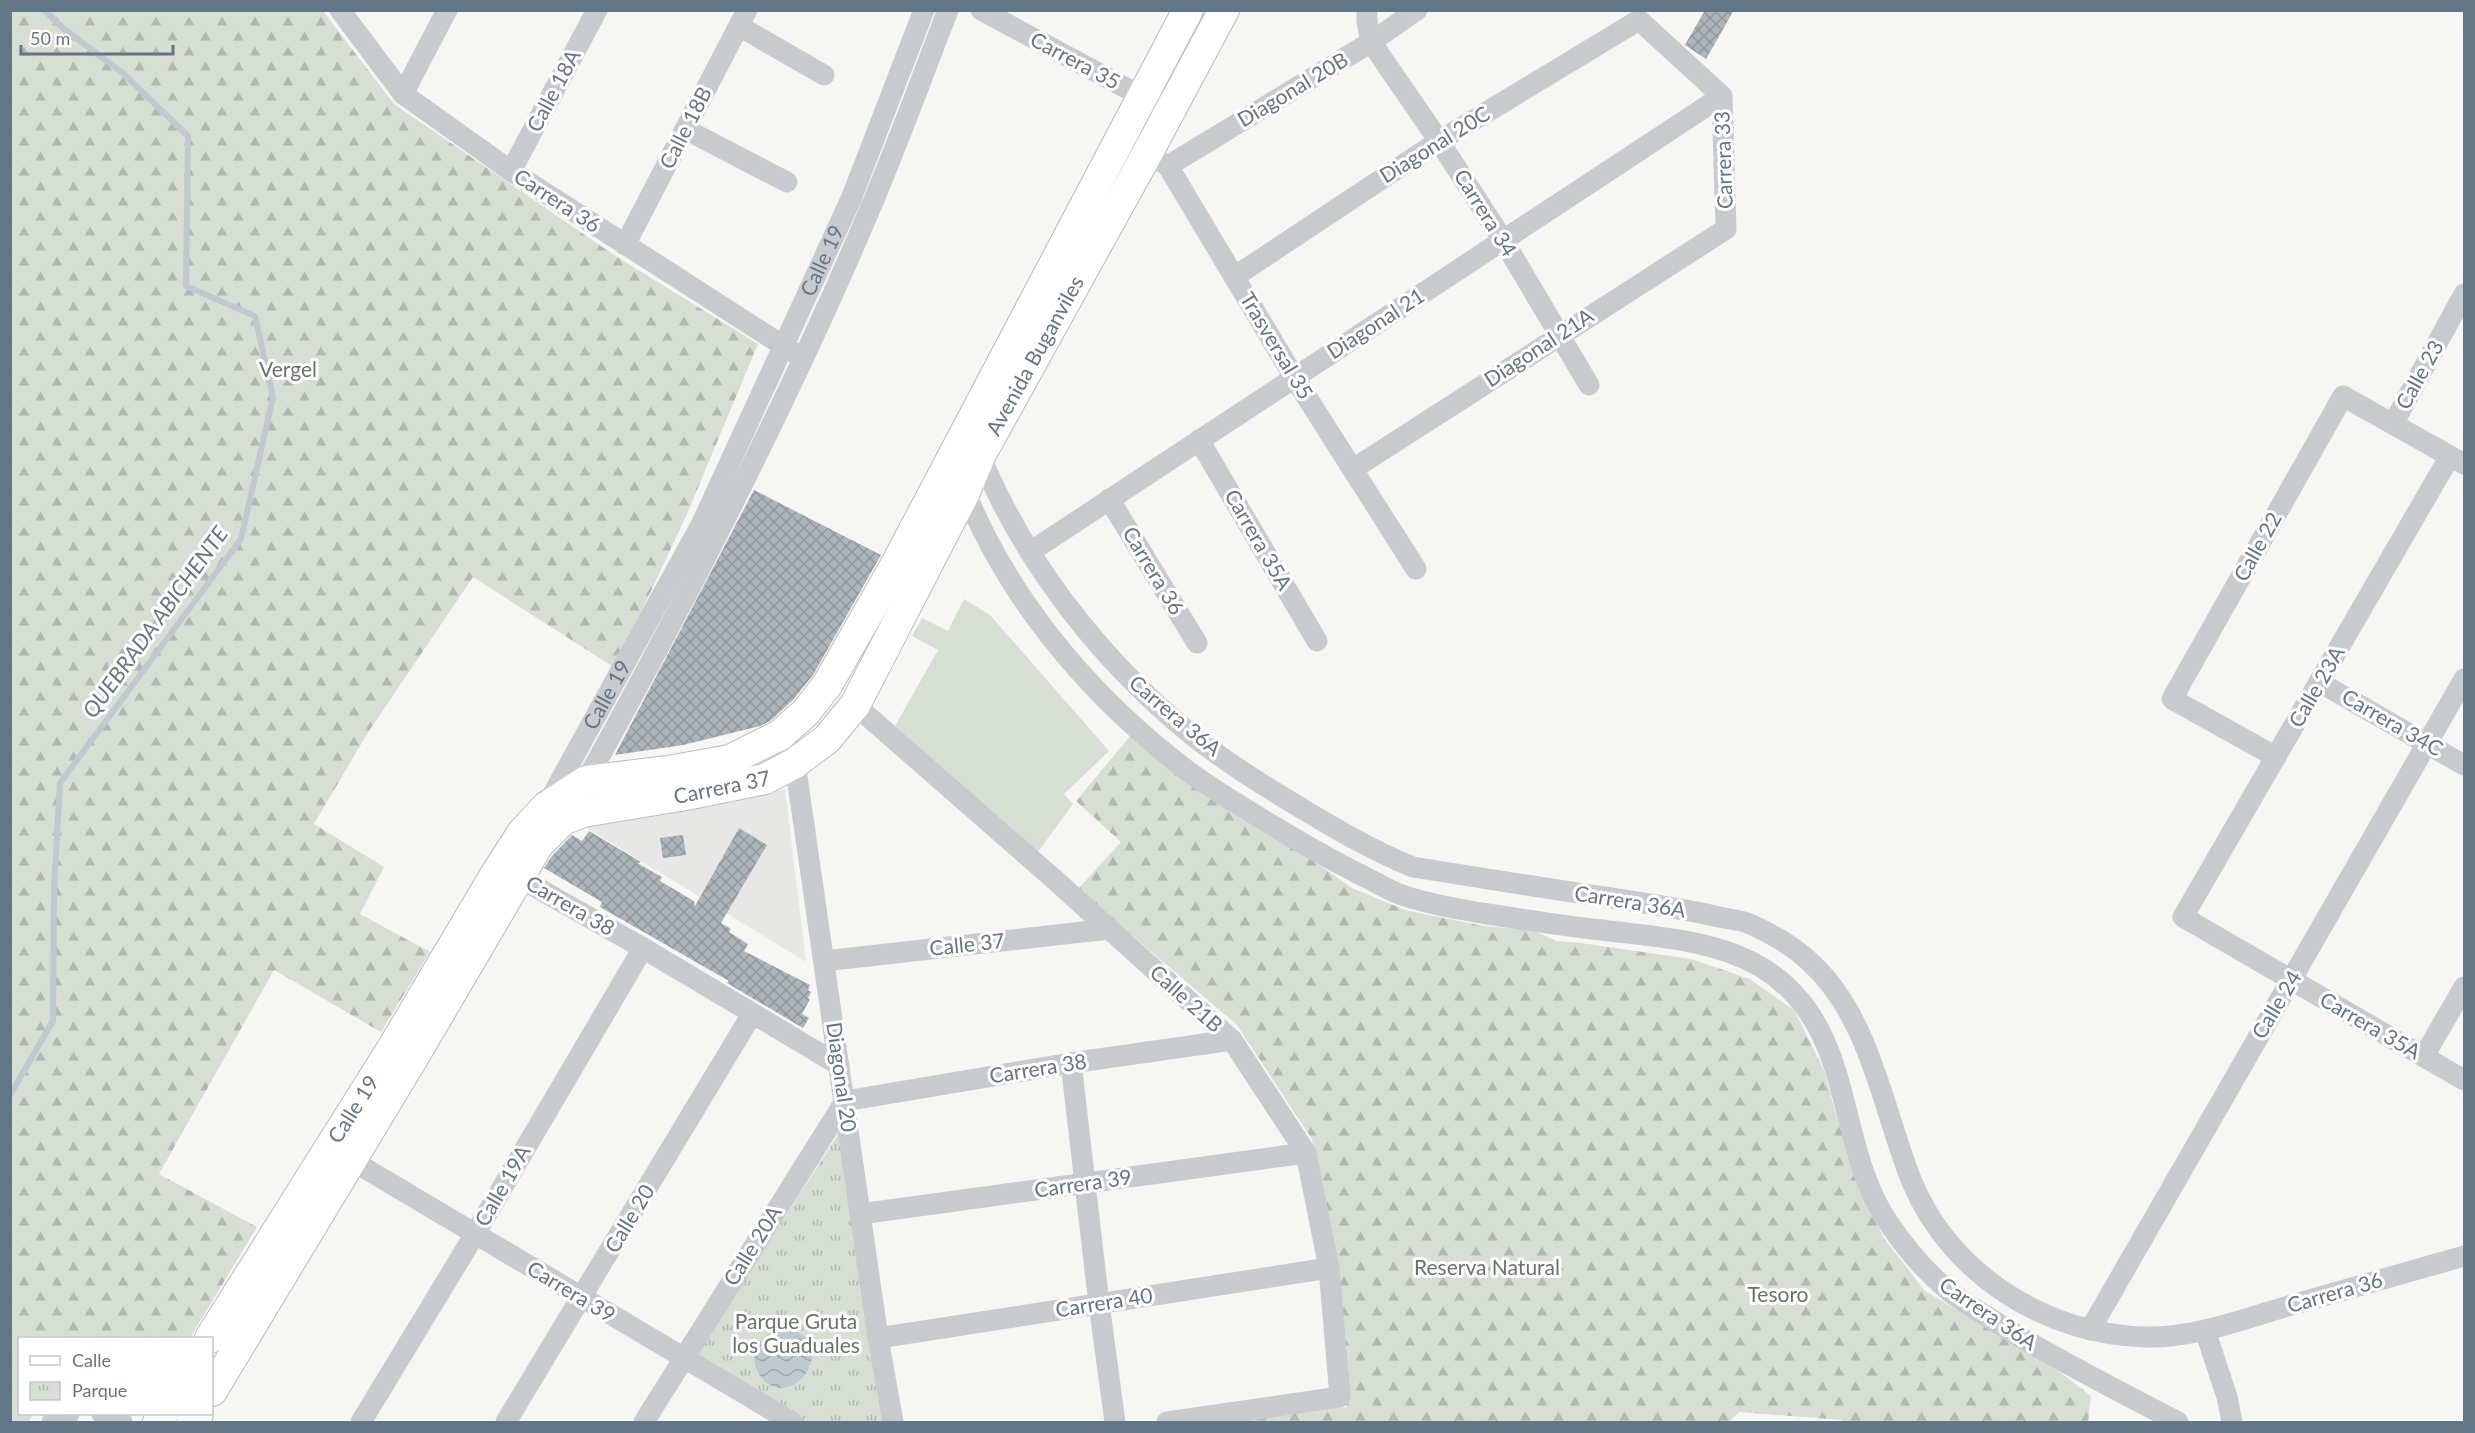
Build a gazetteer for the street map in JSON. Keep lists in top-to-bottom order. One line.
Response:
{"streets":{"main road":["Calle 19","Avenida Buganviles","Carrera 37"],"street":["Carrera 35","Diagonal 20B","Calle 18A","Calle 18B","Diagonal 20C","Carrera 33","Carrera 36","Carrera 34","Diagonal 21","Trasversal 35","Diagonal 21A","Calle 23","Carrera 35A","Calle 22","Calle 23A","Carrera 36A","Carrera 34C","Carrera 38","Calle 37","Calle 21B","Calle 24","Diagonal 20","Carrera 39","Calle 19A","Calle 20","Calle 20A","Carrera 40"]},"crossings":[["Carrera 35","Avenida Buganviles"],["Diagonal 20B","Carrera 34"],["Diagonal 20B","Trasversal 35"],["Diagonal 20B","Avenida Buganviles"],["Calle 18A","Carrera 36"],["Calle 18B","Carrera 36"],["Diagonal 20C","Carrera 33"],["Diagonal 20C","Carrera 34"],["Diagonal 20C","Trasversal 35"],["Carrera 33","Diagonal 21"],["Carrera 33","Diagonal 21A"],["Carrera 36","Calle 19"],["Carrera 36","Diagonal 21"],["Carrera 36","Carrera 36A"],["Carrera 34","Diagonal 21"],["Carrera 34","Diagonal 21A"],["Calle 19","Carrera 37"],["Calle 19","Carrera 38"],["Calle 19","Carrera 39"],["Diagonal 21","Trasversal 35"],["Diagonal 21","Carrera 35A"],["Diagonal 21","Carrera 36A"],["Trasversal 35","Diagonal 21A"],["Trasversal 35","Avenida Buganviles"],["Avenida Buganviles","Carrera 36A"],["Avenida Buganviles","Carrera 37"],["Avenida Buganviles","Calle 21B"],["Calle 23","Calle 22"],["Carrera 35A","Calle 23A"],["Carrera 35A","Calle 24"],["Calle 22","Calle 23A"],["Calle 23A","Carrera 34C"],["Carrera 36A","Calle 24"],["Carrera 34C","Calle 24"],["Carrera 37","Calle 21B"],["Carrera 37","Diagonal 20"],["Carrera 38","Calle 21B"],["Carrera 38","Diagonal 20"],["Carrera 38","Calle 19A"],["Carrera 38","Calle 20"],["Carrera 38","Calle 20A"],["Calle 37","Calle 21B"],["Calle 37","Diagonal 20"],["Calle 21B","Carrera 39"],["Calle 21B","Carrera 40"],["Diagonal 20","Carrera 39"],["Diagonal 20","Calle 20A"],["Diagonal 20","Carrera 40"],["Carrera 39","Calle 19A"],["Carrera 39","Calle 20"],["Carrera 39","Calle 20A"]],"water":["QUEBRADA ABICHENTE"],"parks":["Vergel","Reserva Natural","Tesoro","Parque Gruta los Guaduales"],"legend":["Calle","Parque"],"scale_bar":"50 m"}
